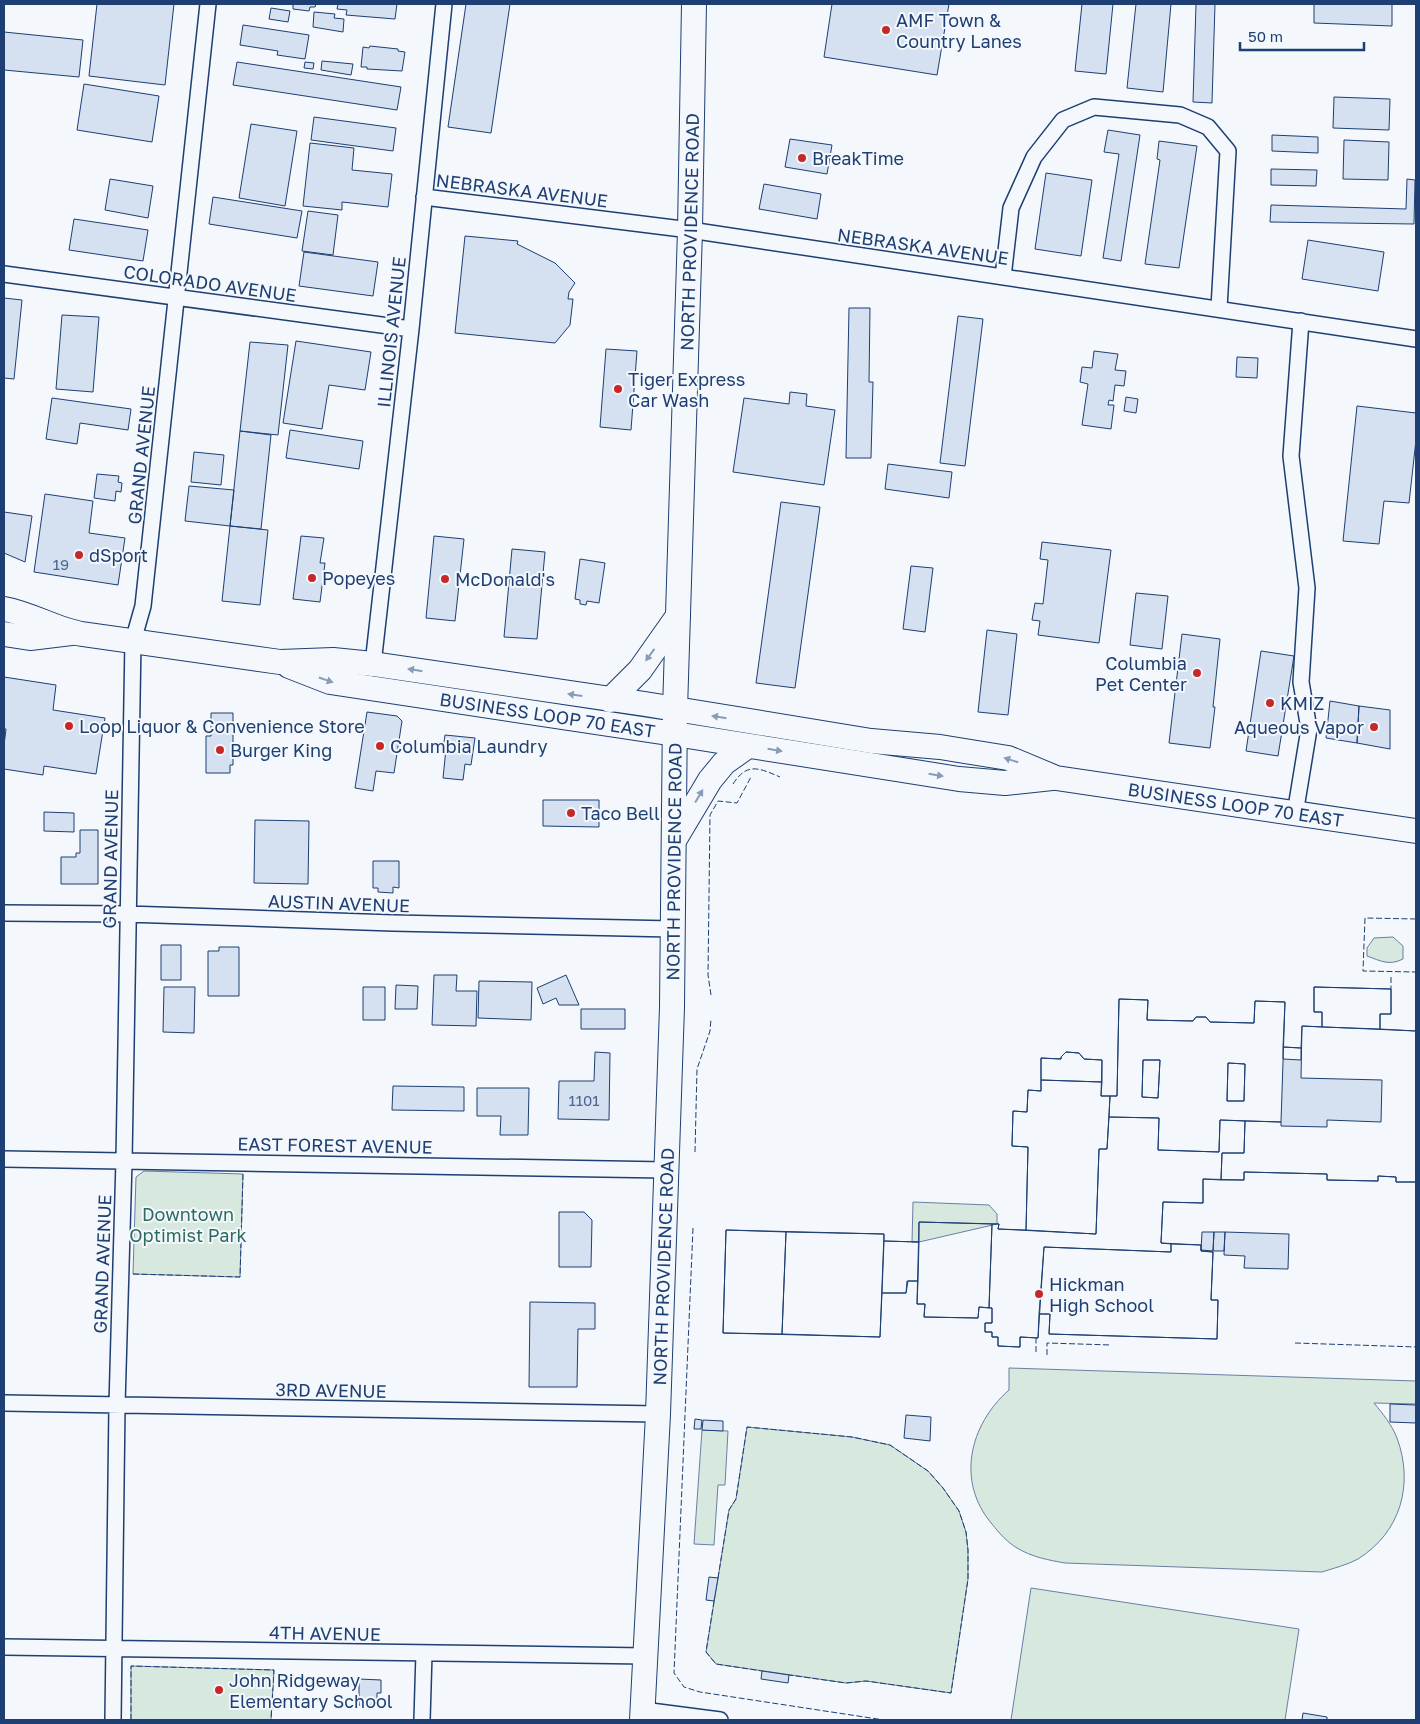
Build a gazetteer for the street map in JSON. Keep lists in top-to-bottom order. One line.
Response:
{"streets":{"main road":["NORTH PROVIDENCE ROAD","BUSINESS LOOP 70 EAST"],"street":["NEBRASKA AVENUE","COLORADO AVENUE","ILLINOIS AVENUE","GRAND AVENUE","AUSTIN AVENUE","EAST FOREST AVENUE","3RD AVENUE","4TH AVENUE"]},"crossings":[["NEBRASKA AVENUE","NORTH PROVIDENCE ROAD"],["NEBRASKA AVENUE","ILLINOIS AVENUE"],["NORTH PROVIDENCE ROAD","BUSINESS LOOP 70 EAST"],["NORTH PROVIDENCE ROAD","AUSTIN AVENUE"],["NORTH PROVIDENCE ROAD","EAST FOREST AVENUE"],["NORTH PROVIDENCE ROAD","3RD AVENUE"],["NORTH PROVIDENCE ROAD","4TH AVENUE"],["COLORADO AVENUE","ILLINOIS AVENUE"],["COLORADO AVENUE","GRAND AVENUE"],["ILLINOIS AVENUE","BUSINESS LOOP 70 EAST"],["GRAND AVENUE","BUSINESS LOOP 70 EAST"],["GRAND AVENUE","AUSTIN AVENUE"],["GRAND AVENUE","EAST FOREST AVENUE"],["GRAND AVENUE","3RD AVENUE"],["GRAND AVENUE","4TH AVENUE"]],"parks":["Downtown Optimist Park"],"places":["AMF Town & Country Lanes","BreakTime","Tiger Express Car Wash","dSport","Popeyes","McDonald's","Columbia Pet Center","KMIZ","Loop Liquor & Convenience Store","Aqueous Vapor","Columbia Laundry","Burger King","Taco Bell","Hickman High School","John Ridgeway Elementary School"],"house_numbers":["19","1101"],"scale_bar":"50 m"}
